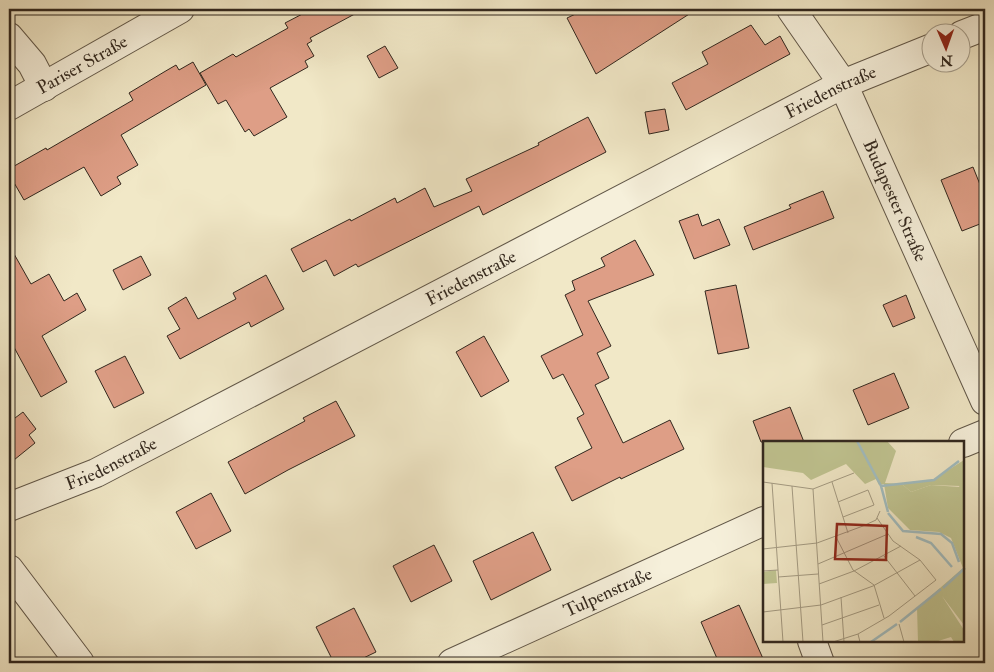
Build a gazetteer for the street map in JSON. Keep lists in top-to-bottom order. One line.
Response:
{"streets":{"street":["Pariser Straße","Friedenstraße","Budapester Straße","Tulpenstraße"]},"crossings":[["Friedenstraße","Budapester Straße"]],"north":"bottom"}
